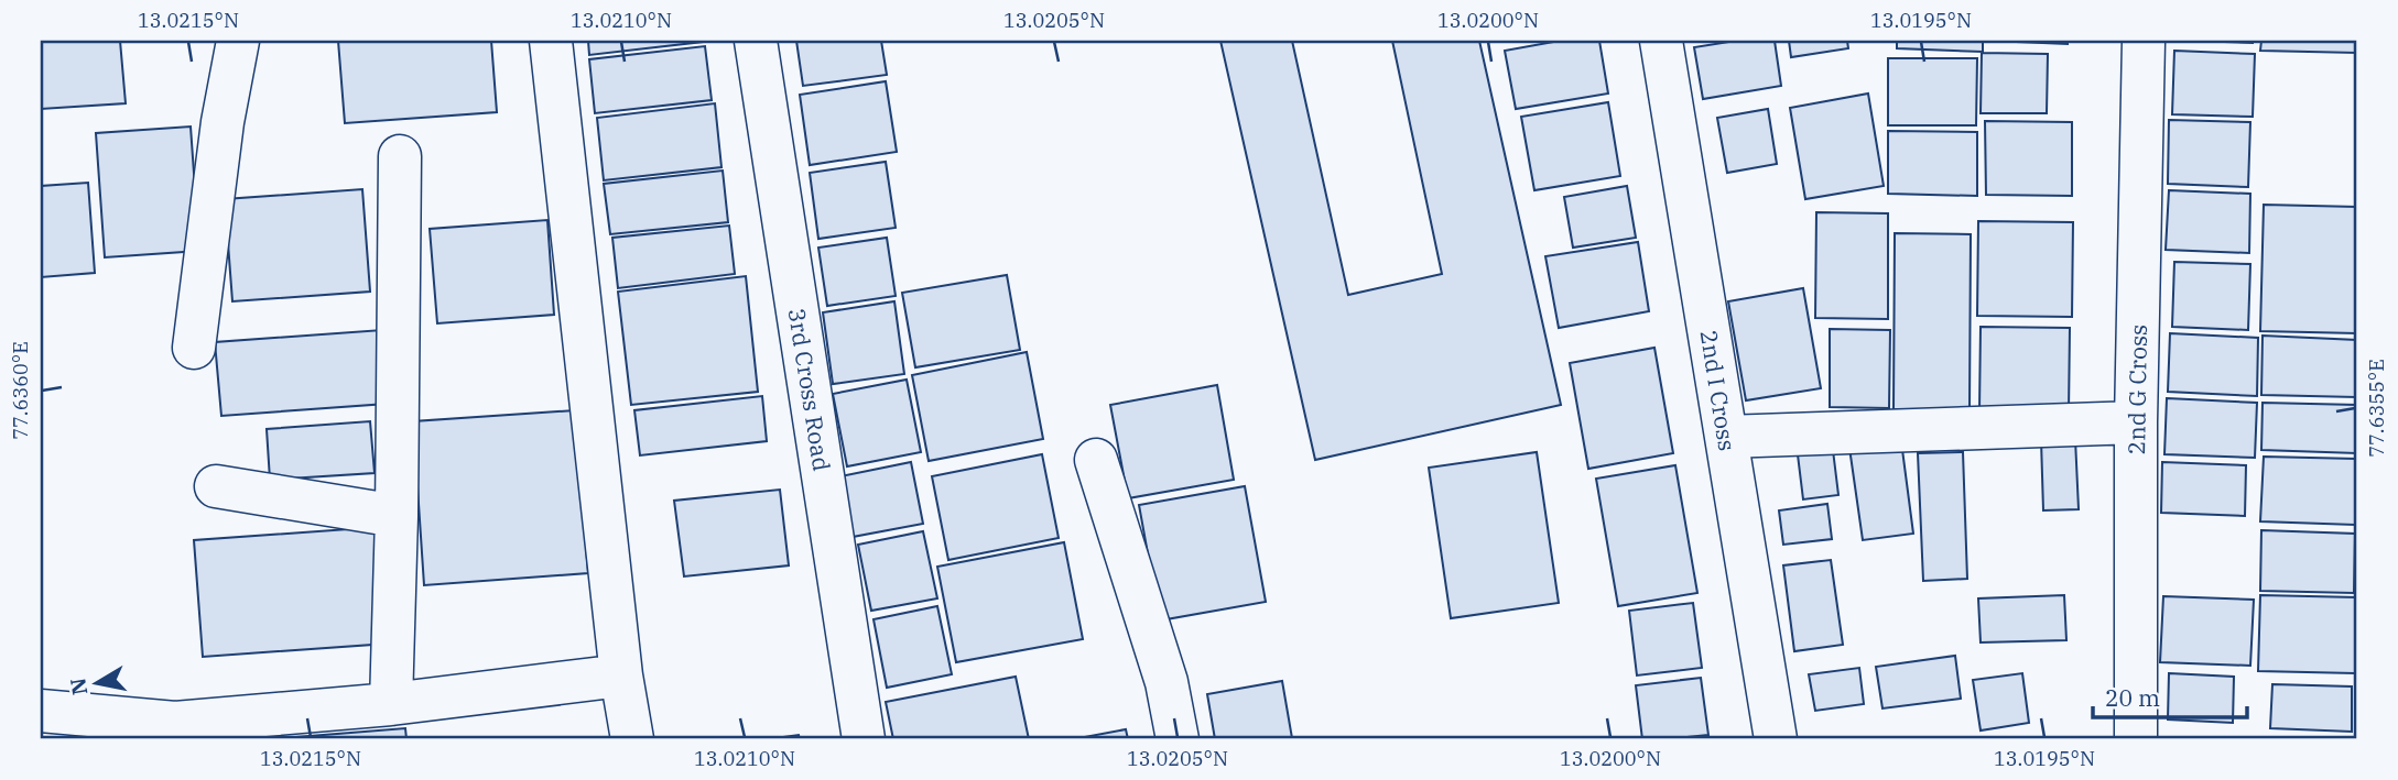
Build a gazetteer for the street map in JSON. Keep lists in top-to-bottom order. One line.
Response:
{"streets":{"street":["3rd Cross Road","2nd G Cross","2nd I Cross"]},"scale_bar":"20 m","north":"left","coordinates":["13.0215°N","13.0210°N","13.0205°N","13.0200°N","13.0195°N","77.6360°E","77.6355°E"]}
